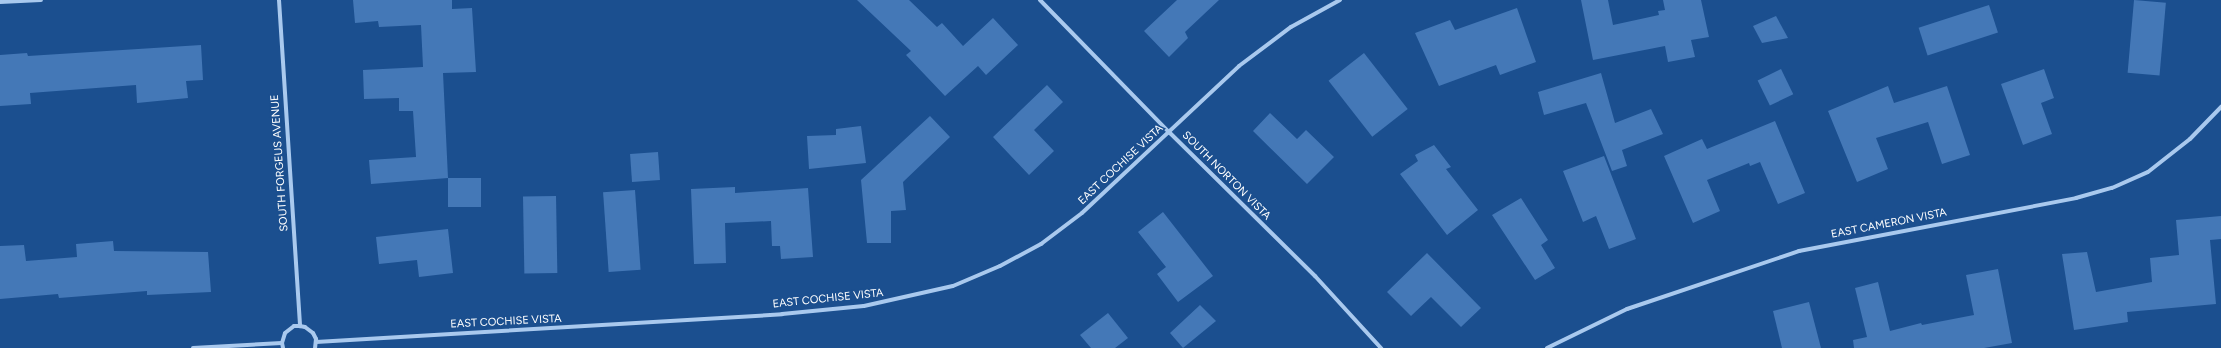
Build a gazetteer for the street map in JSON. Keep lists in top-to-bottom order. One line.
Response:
{"streets":{"street":["SOUTH FORGEUS AVENUE","EAST COCHISE VISTA","SOUTH NORTON VISTA","EAST CAMERON VISTA"]},"crossings":[["EAST COCHISE VISTA","SOUTH NORTON VISTA"]]}
